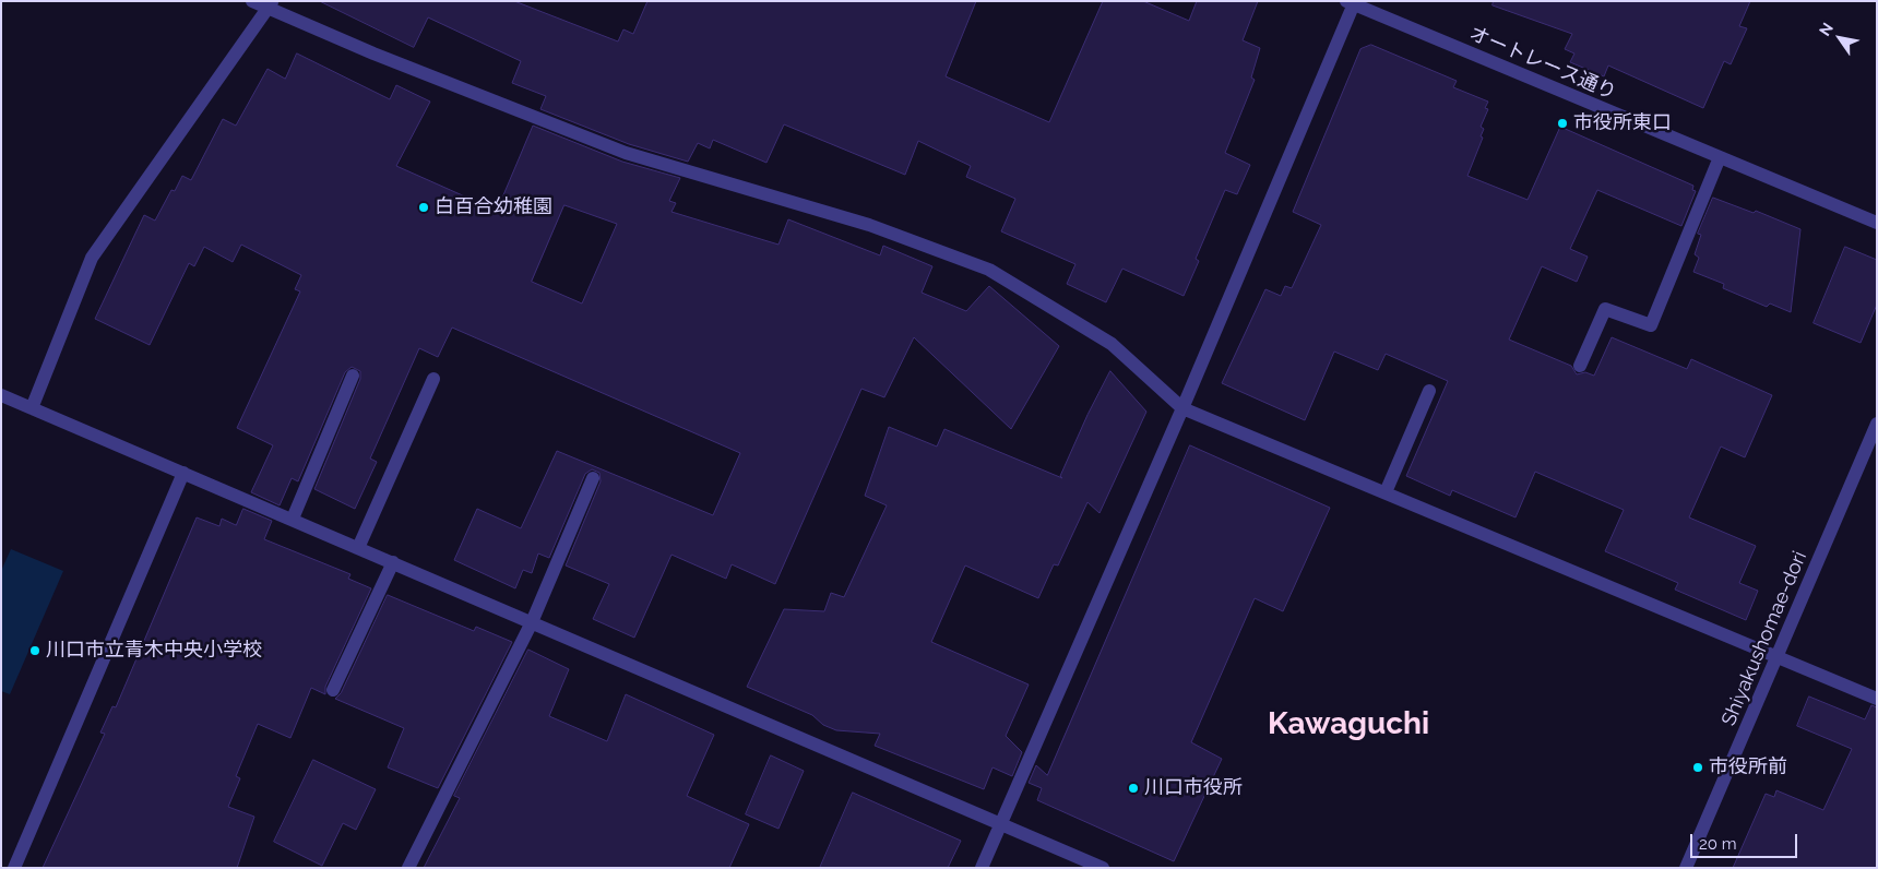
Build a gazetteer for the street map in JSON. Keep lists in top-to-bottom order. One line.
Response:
{"streets":{"street":["オートレース通り","Shiyakushomae-dori"]},"districts":["Kawaguchi"],"places":["市役所東口","白百合幼稚園","川口市立青木中央小学校","市役所前","川口市役所"],"scale_bar":"20 m","north":"top left"}
